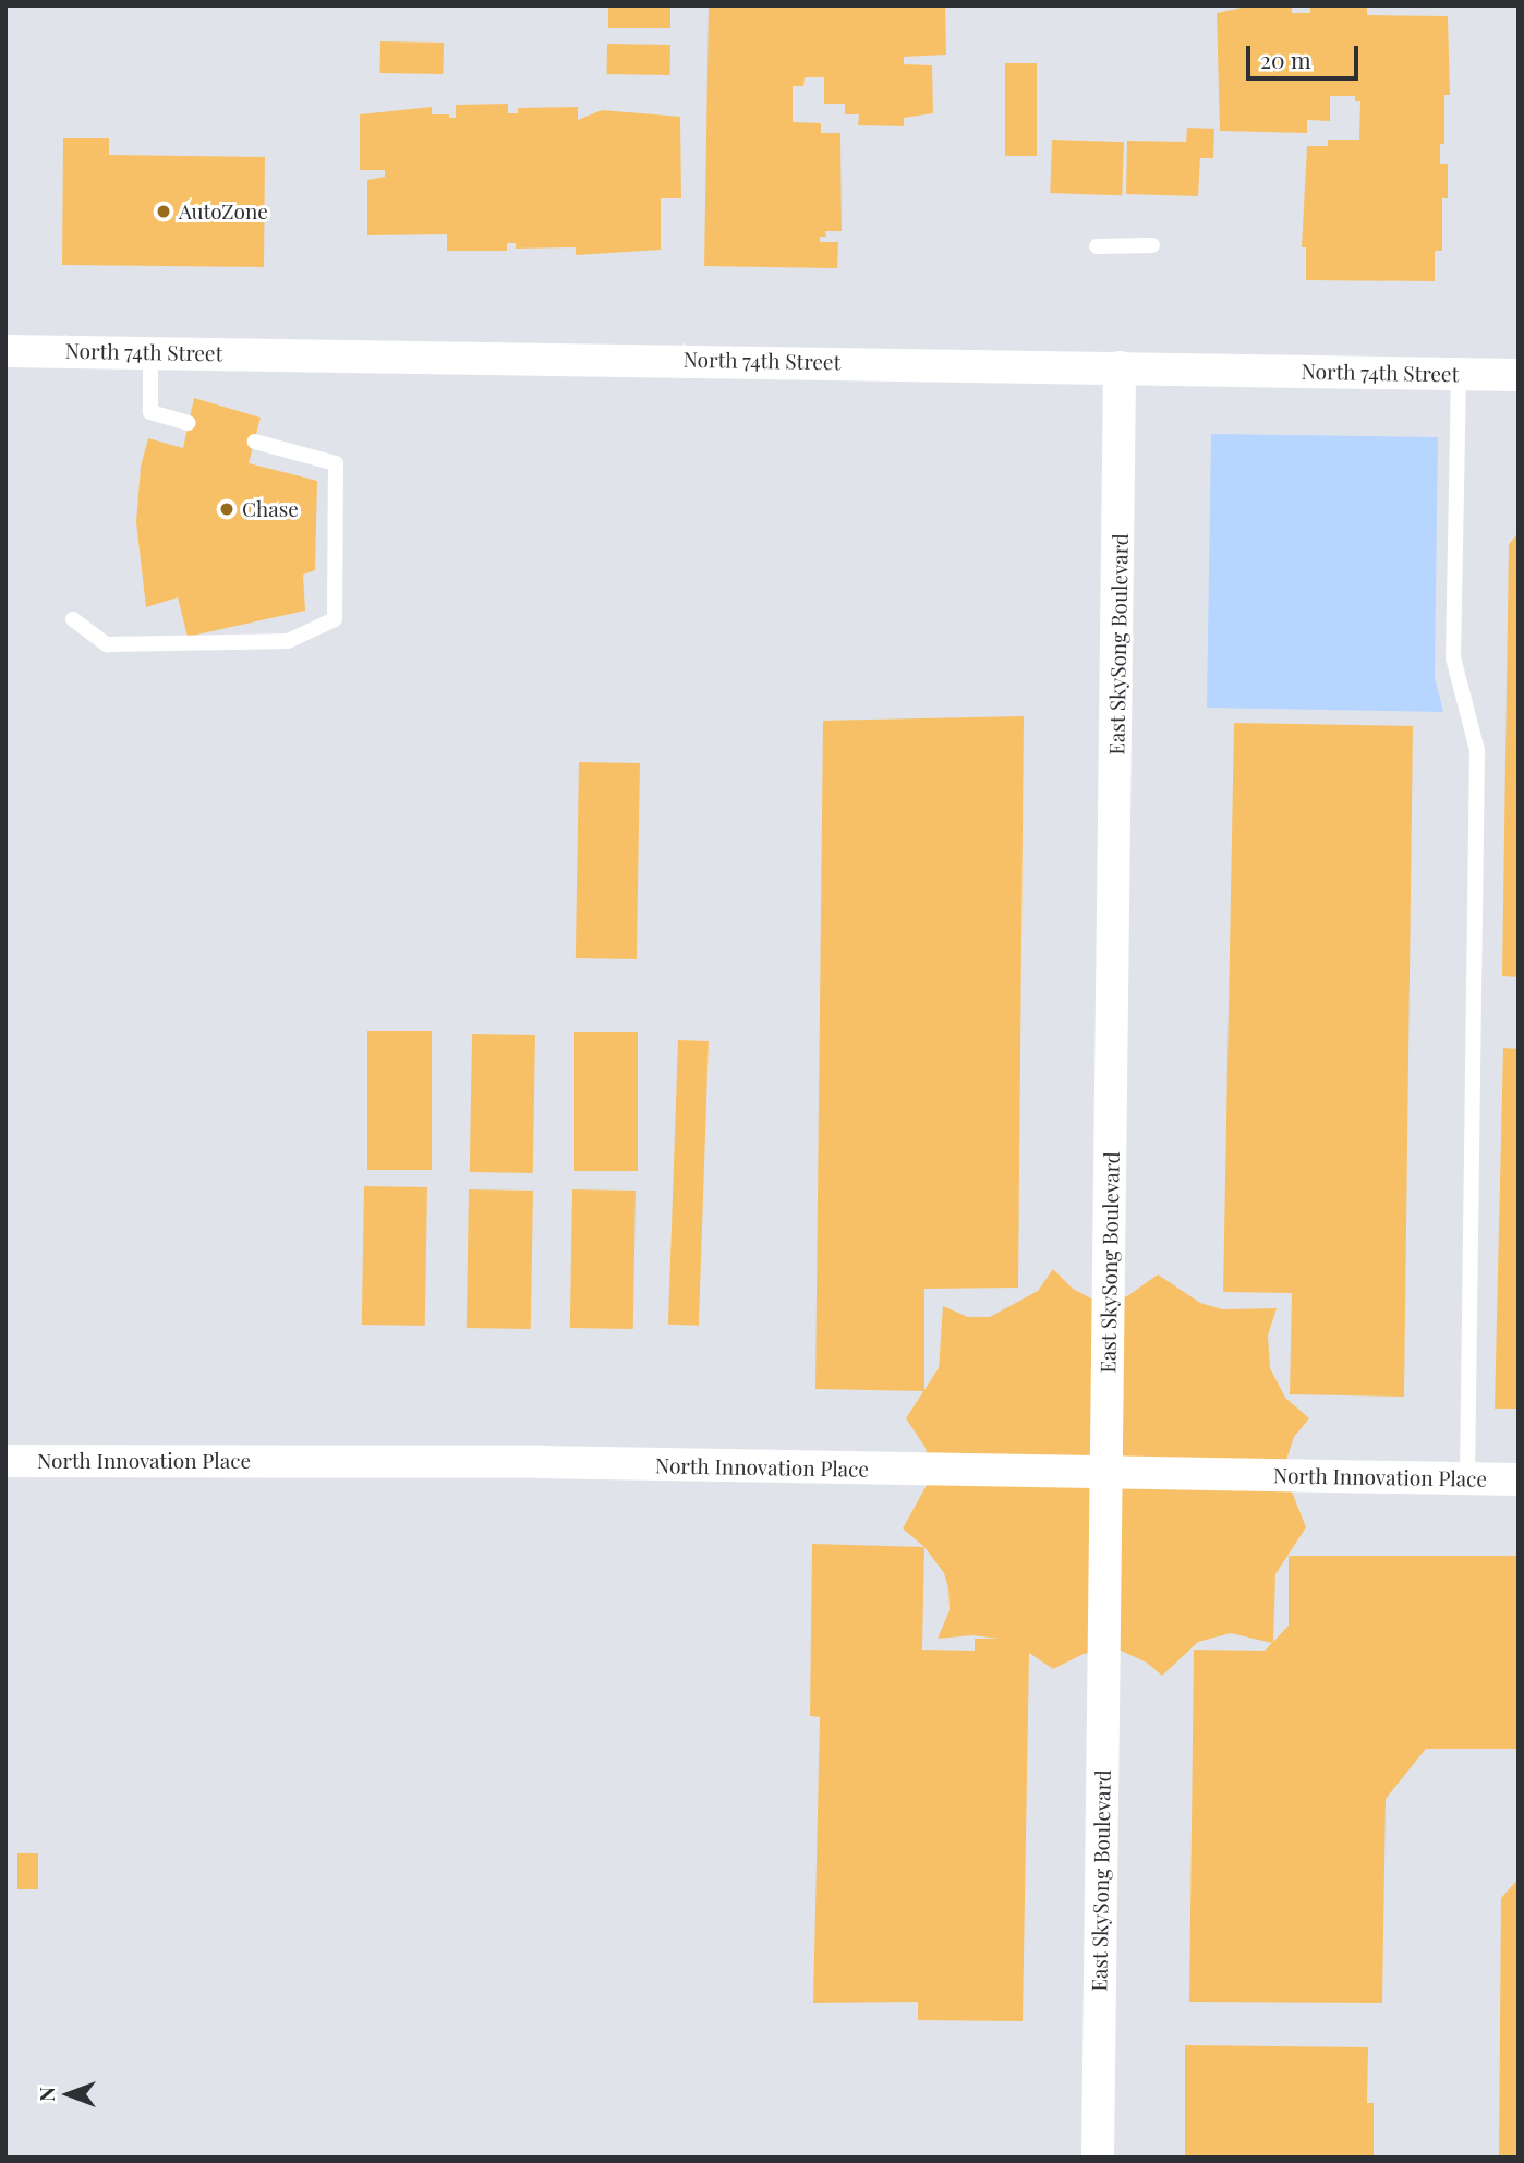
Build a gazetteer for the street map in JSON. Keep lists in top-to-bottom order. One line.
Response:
{"streets":{"street":["North 74th Street","East SkySong Boulevard","North Innovation Place"]},"crossings":[["North 74th Street","East SkySong Boulevard"],["East SkySong Boulevard","North Innovation Place"]],"places":["AutoZone","Chase"],"scale_bar":"20 m","north":"left"}
